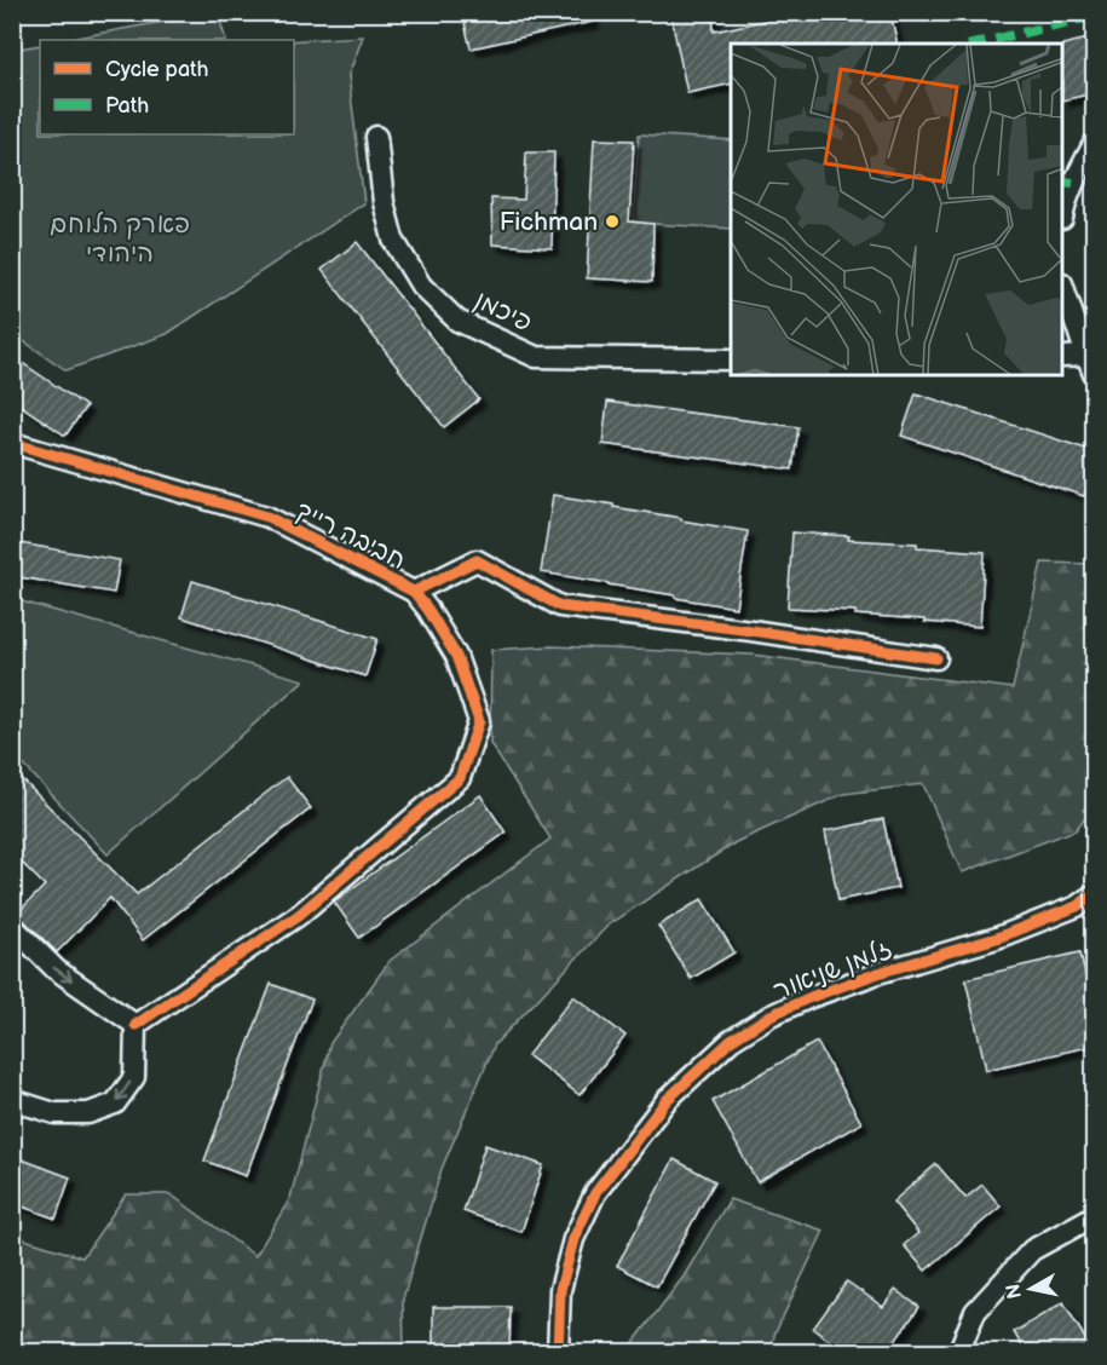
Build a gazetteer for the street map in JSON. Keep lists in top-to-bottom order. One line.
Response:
{"streets":{"street":["פיכמן","חביבה רייך","זלמן שניאור"]},"parks":["פארק הלוחם היהודי"],"places":["Fichman"],"legend":["Cycle path","Path"],"north":"left"}
